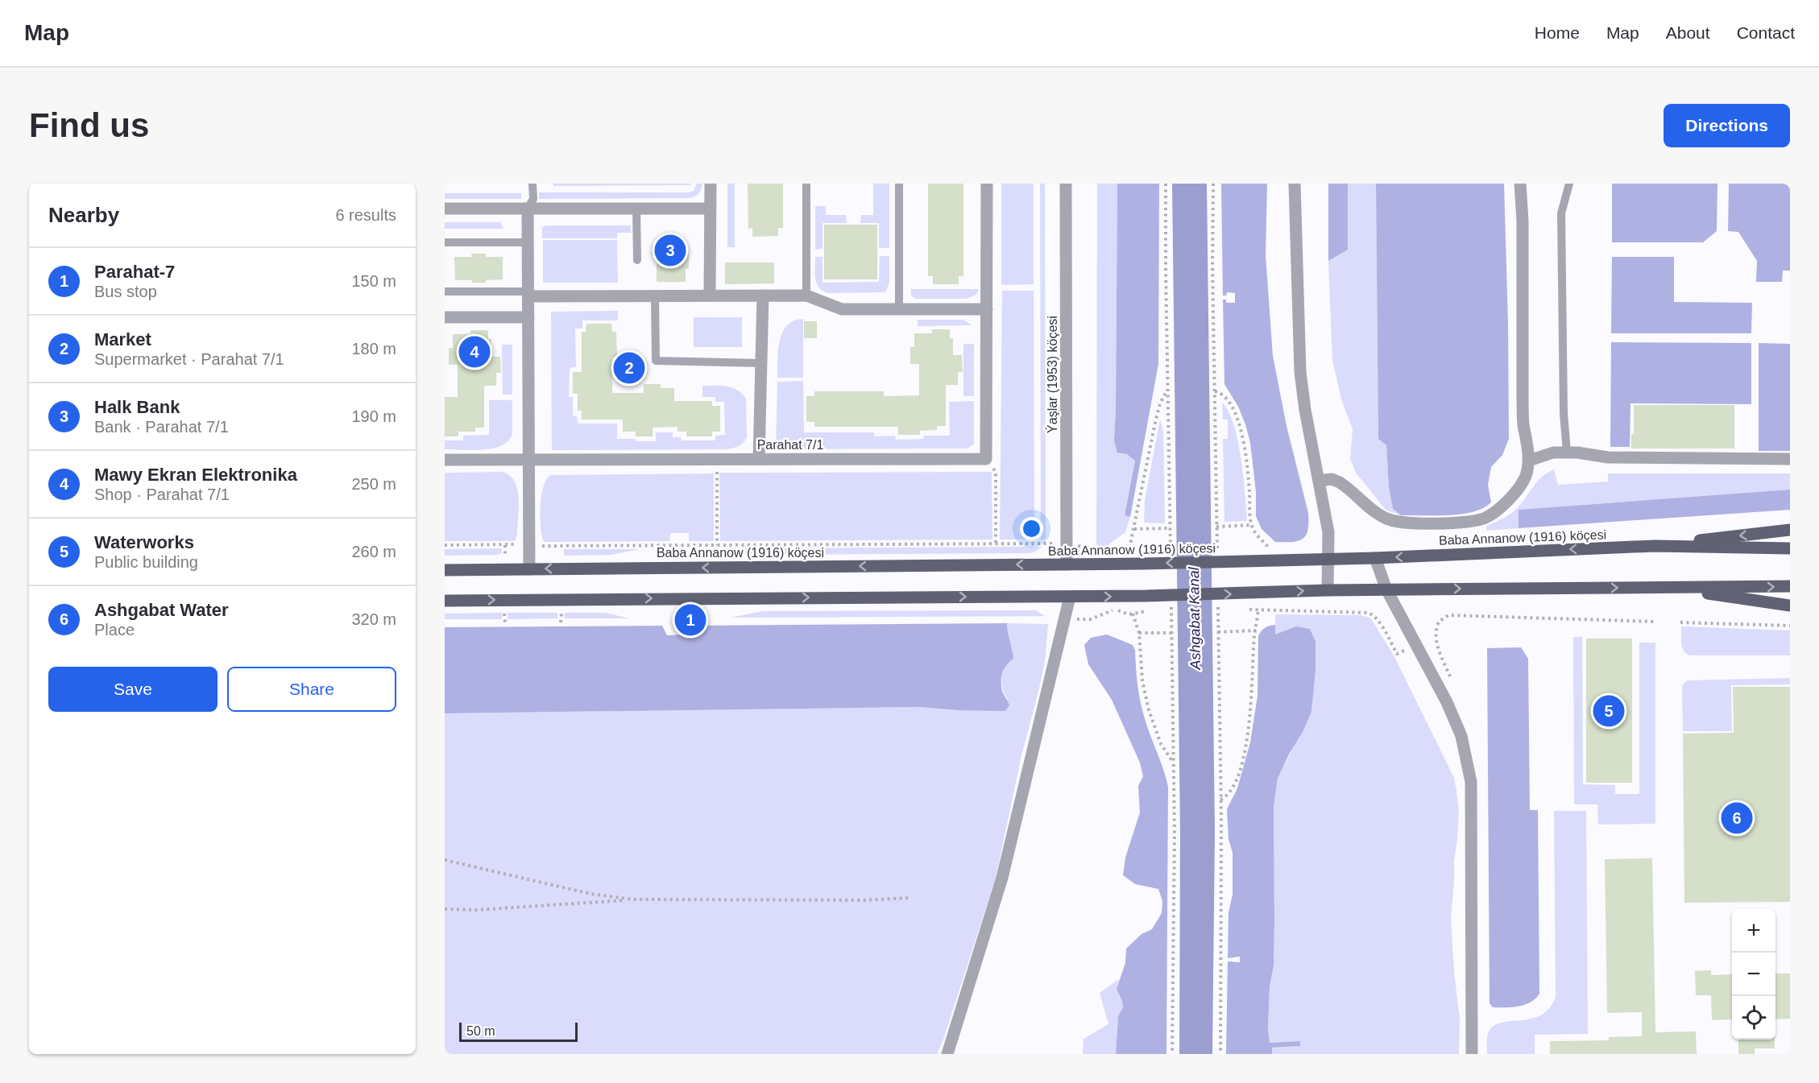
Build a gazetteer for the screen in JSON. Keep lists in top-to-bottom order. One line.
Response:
{"streets":{"main road":["Baba Annanow (1916) köçesi"],"street":["Ýaşlar (1953) köçesi","Parahat 7/1"]},"crossings":[["Ýaşlar (1953) köçesi","Baba Annanow (1916) köçesi"]],"water":["Ashgabat Kanal"],"scale_bar":"50 m","page":{"header":"Map","nav":["Home","Map","About","Contact"],"buttons":["Directions",["Save","Share"]],"title":"Find us","heading":["Nearby","6 results"],"pins":["3","4","2","1","5","6"],"list":[{"mark":"1","name":"Parahat-7","note":"Bus stop","value":"150 m"},{"mark":"2","name":"Market","note":"Supermarket · Parahat 7/1","value":"180 m"},{"mark":"3","name":"Halk Bank","note":"Bank · Parahat 7/1","value":"190 m"},{"mark":"4","name":"Mawy Ekran Elektronika","note":"Shop · Parahat 7/1","value":"250 m"},{"mark":"5","name":"Waterworks","note":"Public building","value":"260 m"},{"mark":"6","name":"Ashgabat Water","note":"Place","value":"320 m"}],"map_buttons":["+","−"],"scale":"50 m"}}
